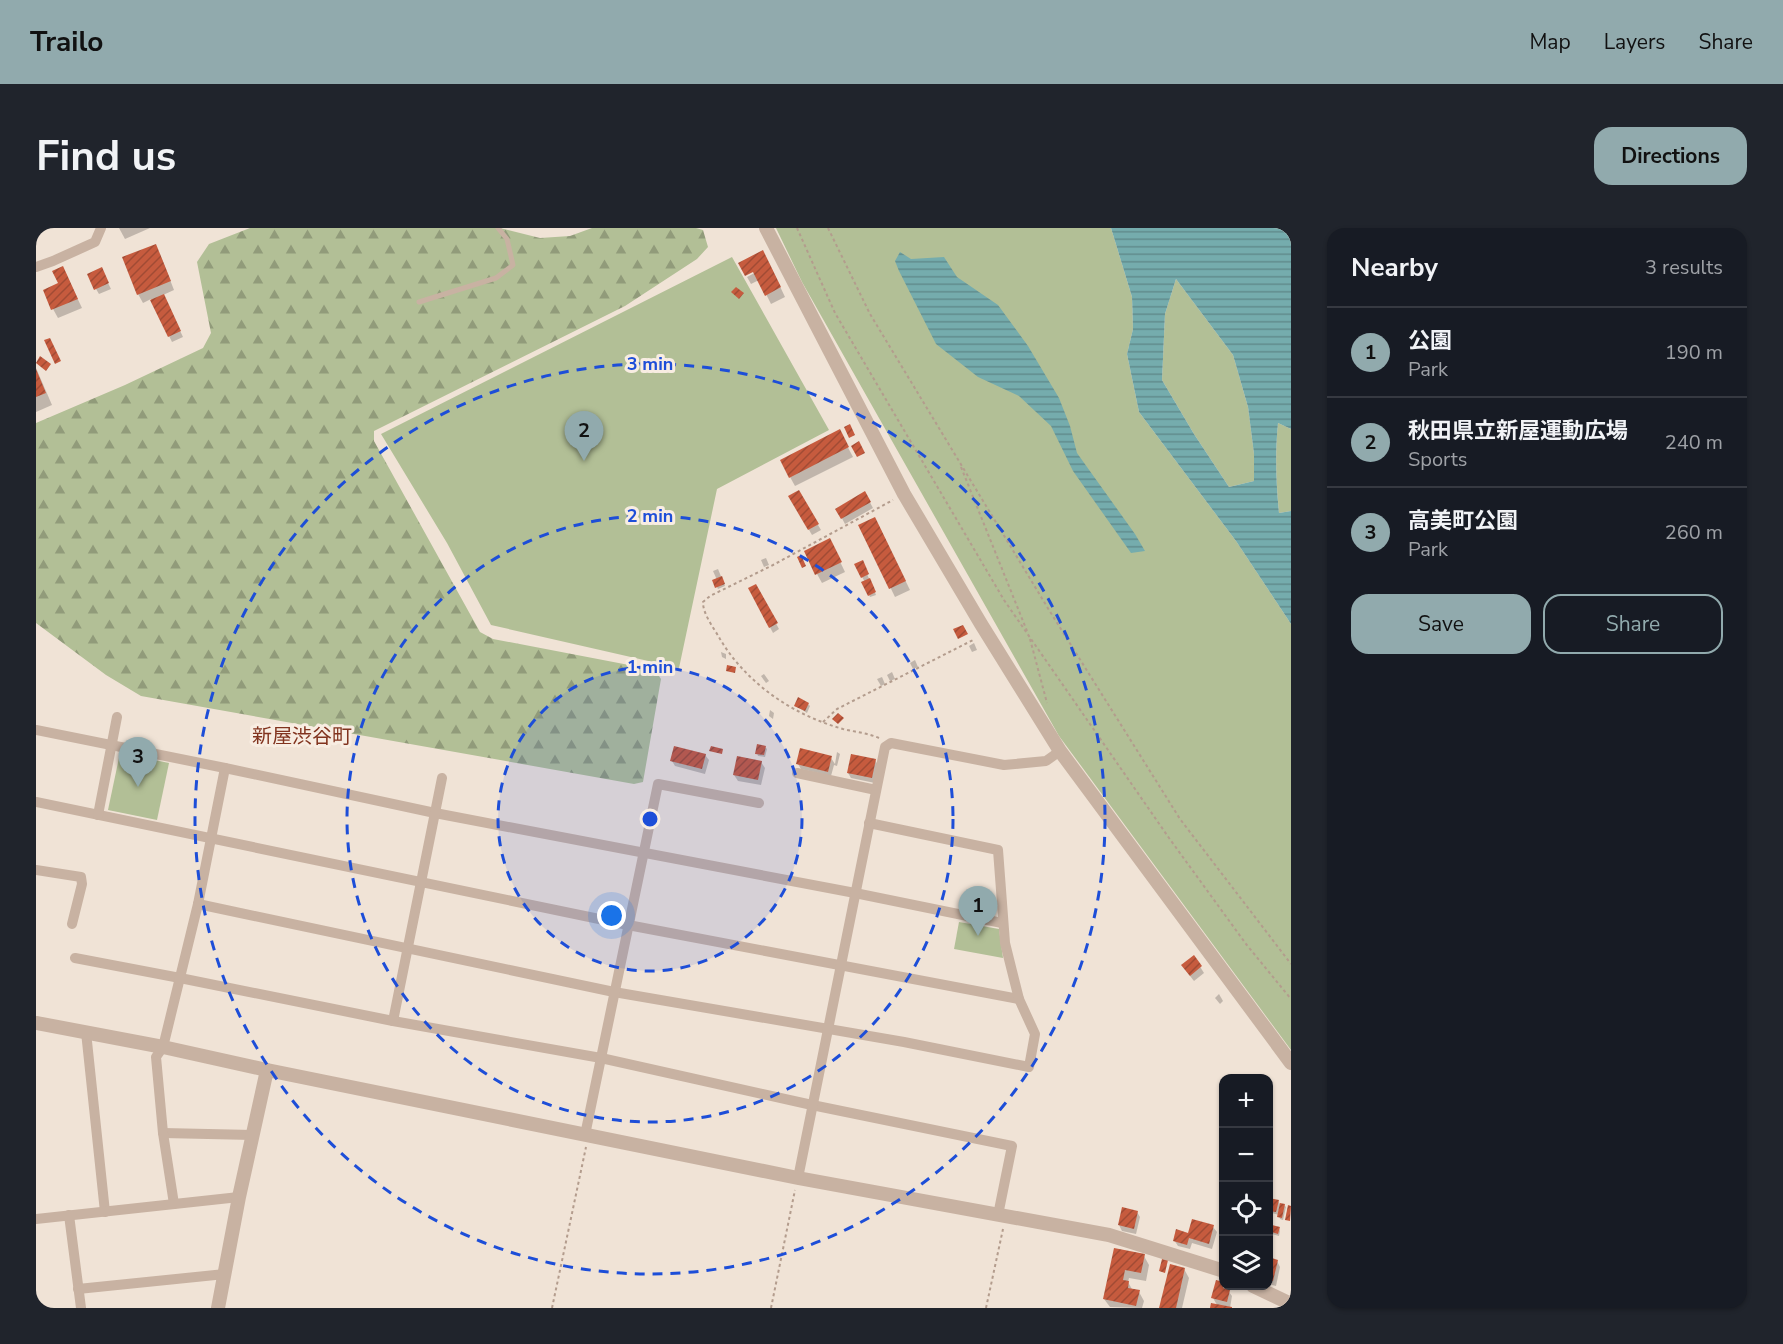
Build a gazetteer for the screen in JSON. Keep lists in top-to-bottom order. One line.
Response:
{"districts":["新屋渋谷町"],"page":{"header":"Trailo","nav":["Map","Layers","Share"],"buttons":["Directions",["Save","Share"]],"title":"Find us","heading":["Nearby","3 results"],"list":[{"mark":"1","name":"公園","note":"Park","value":"190 m"},{"mark":"2","name":"秋田県立新屋運動広場","note":"Sports","value":"240 m"},{"mark":"3","name":"高美町公園","note":"Park","value":"260 m"}],"pins":["2","3","1"],"map_buttons":["+","−"]},"rings":["3 min","2 min","1 min"]}
